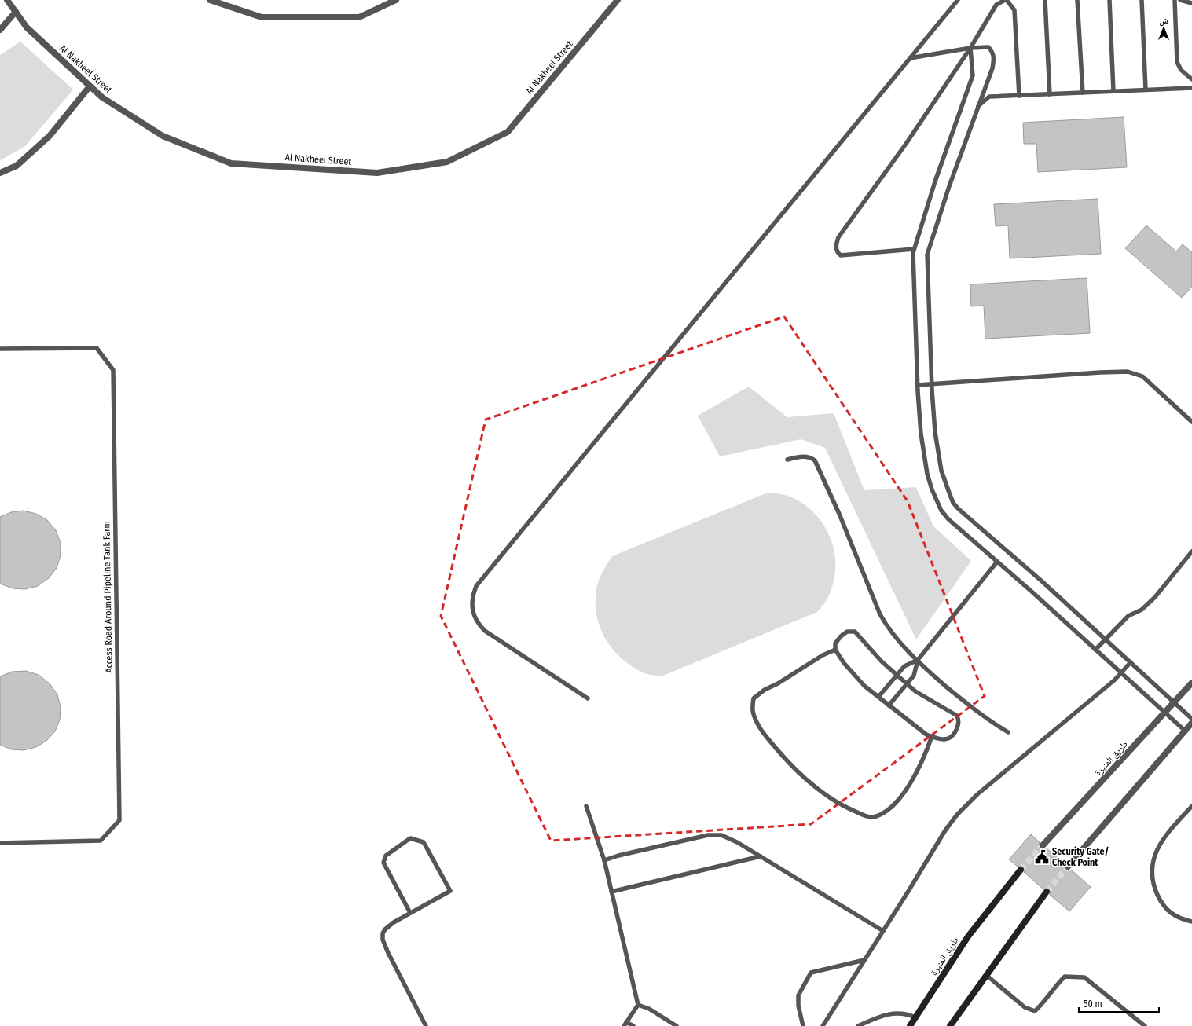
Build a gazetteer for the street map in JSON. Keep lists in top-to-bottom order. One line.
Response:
{"streets":{"main road":["طريق المنيرة"],"street":["Al Nakheel Street"],"lane":["Access Road Around Pipeline Tank Farm"]},"places":{"public building":["Security Gate/ Check Point"]},"scale_bar":"50 m","north":"top"}
